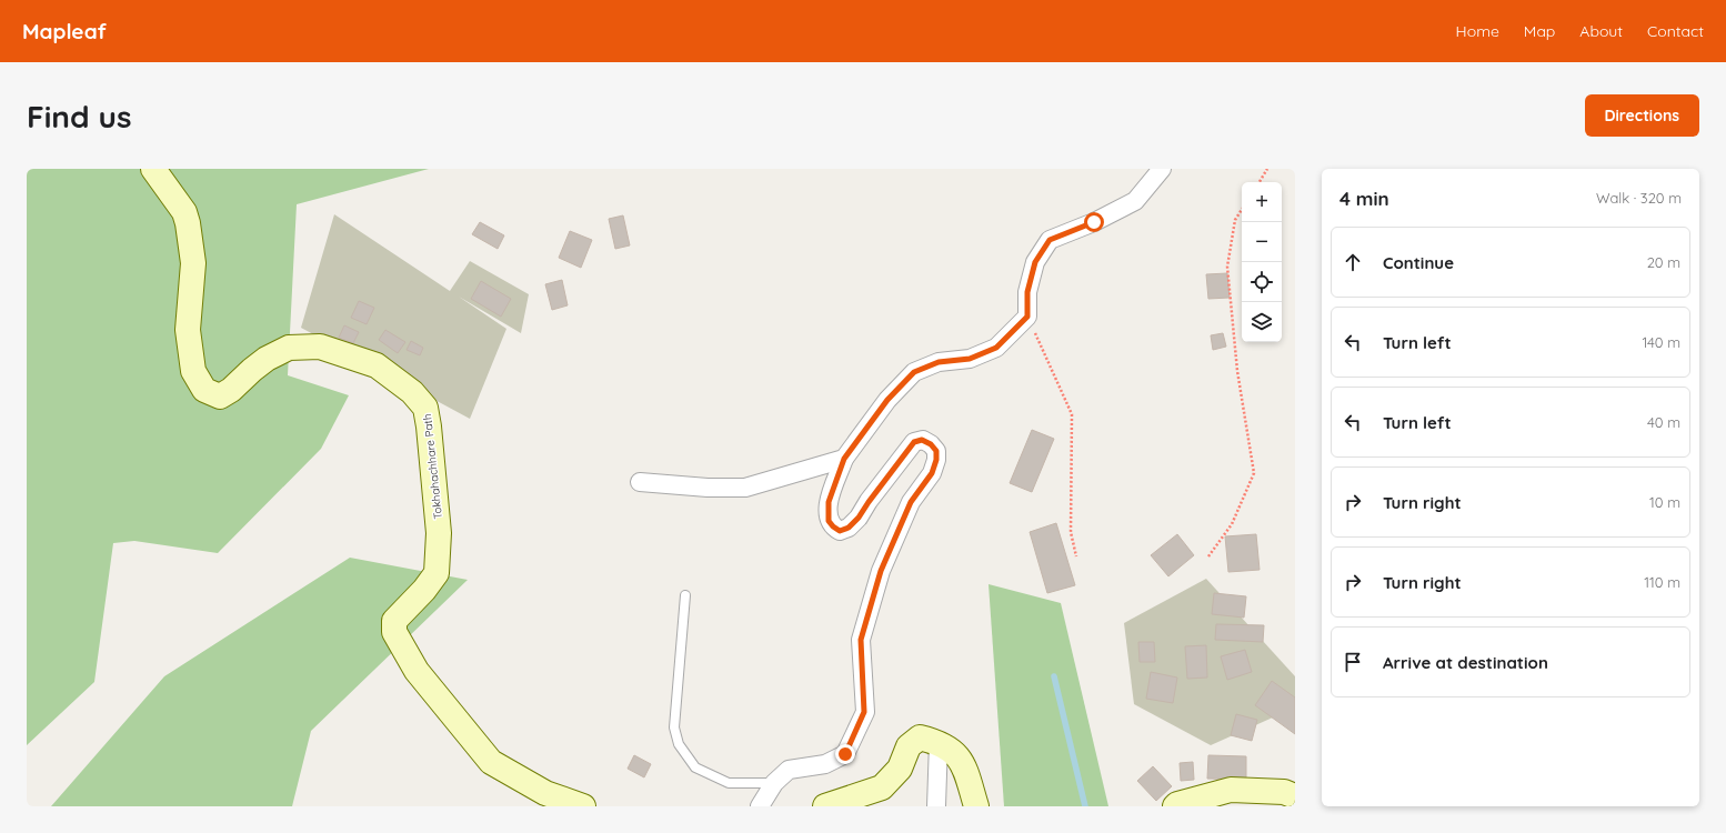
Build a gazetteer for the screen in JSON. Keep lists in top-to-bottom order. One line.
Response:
{"streets":{"main road":["Tokhahachhare Path"]},"page":{"header":"Mapleaf","nav":["Home","Map","About","Contact"],"buttons":"Directions","title":"Find us","heading":["4 min","Walk · 320 m"],"map_buttons":["+","−"],"list":[["Continue","20 m"],["Turn left","140 m"],["Turn left","40 m"],["Turn right","10 m"],["Turn right","110 m"],"Arrive at destination"]}}
